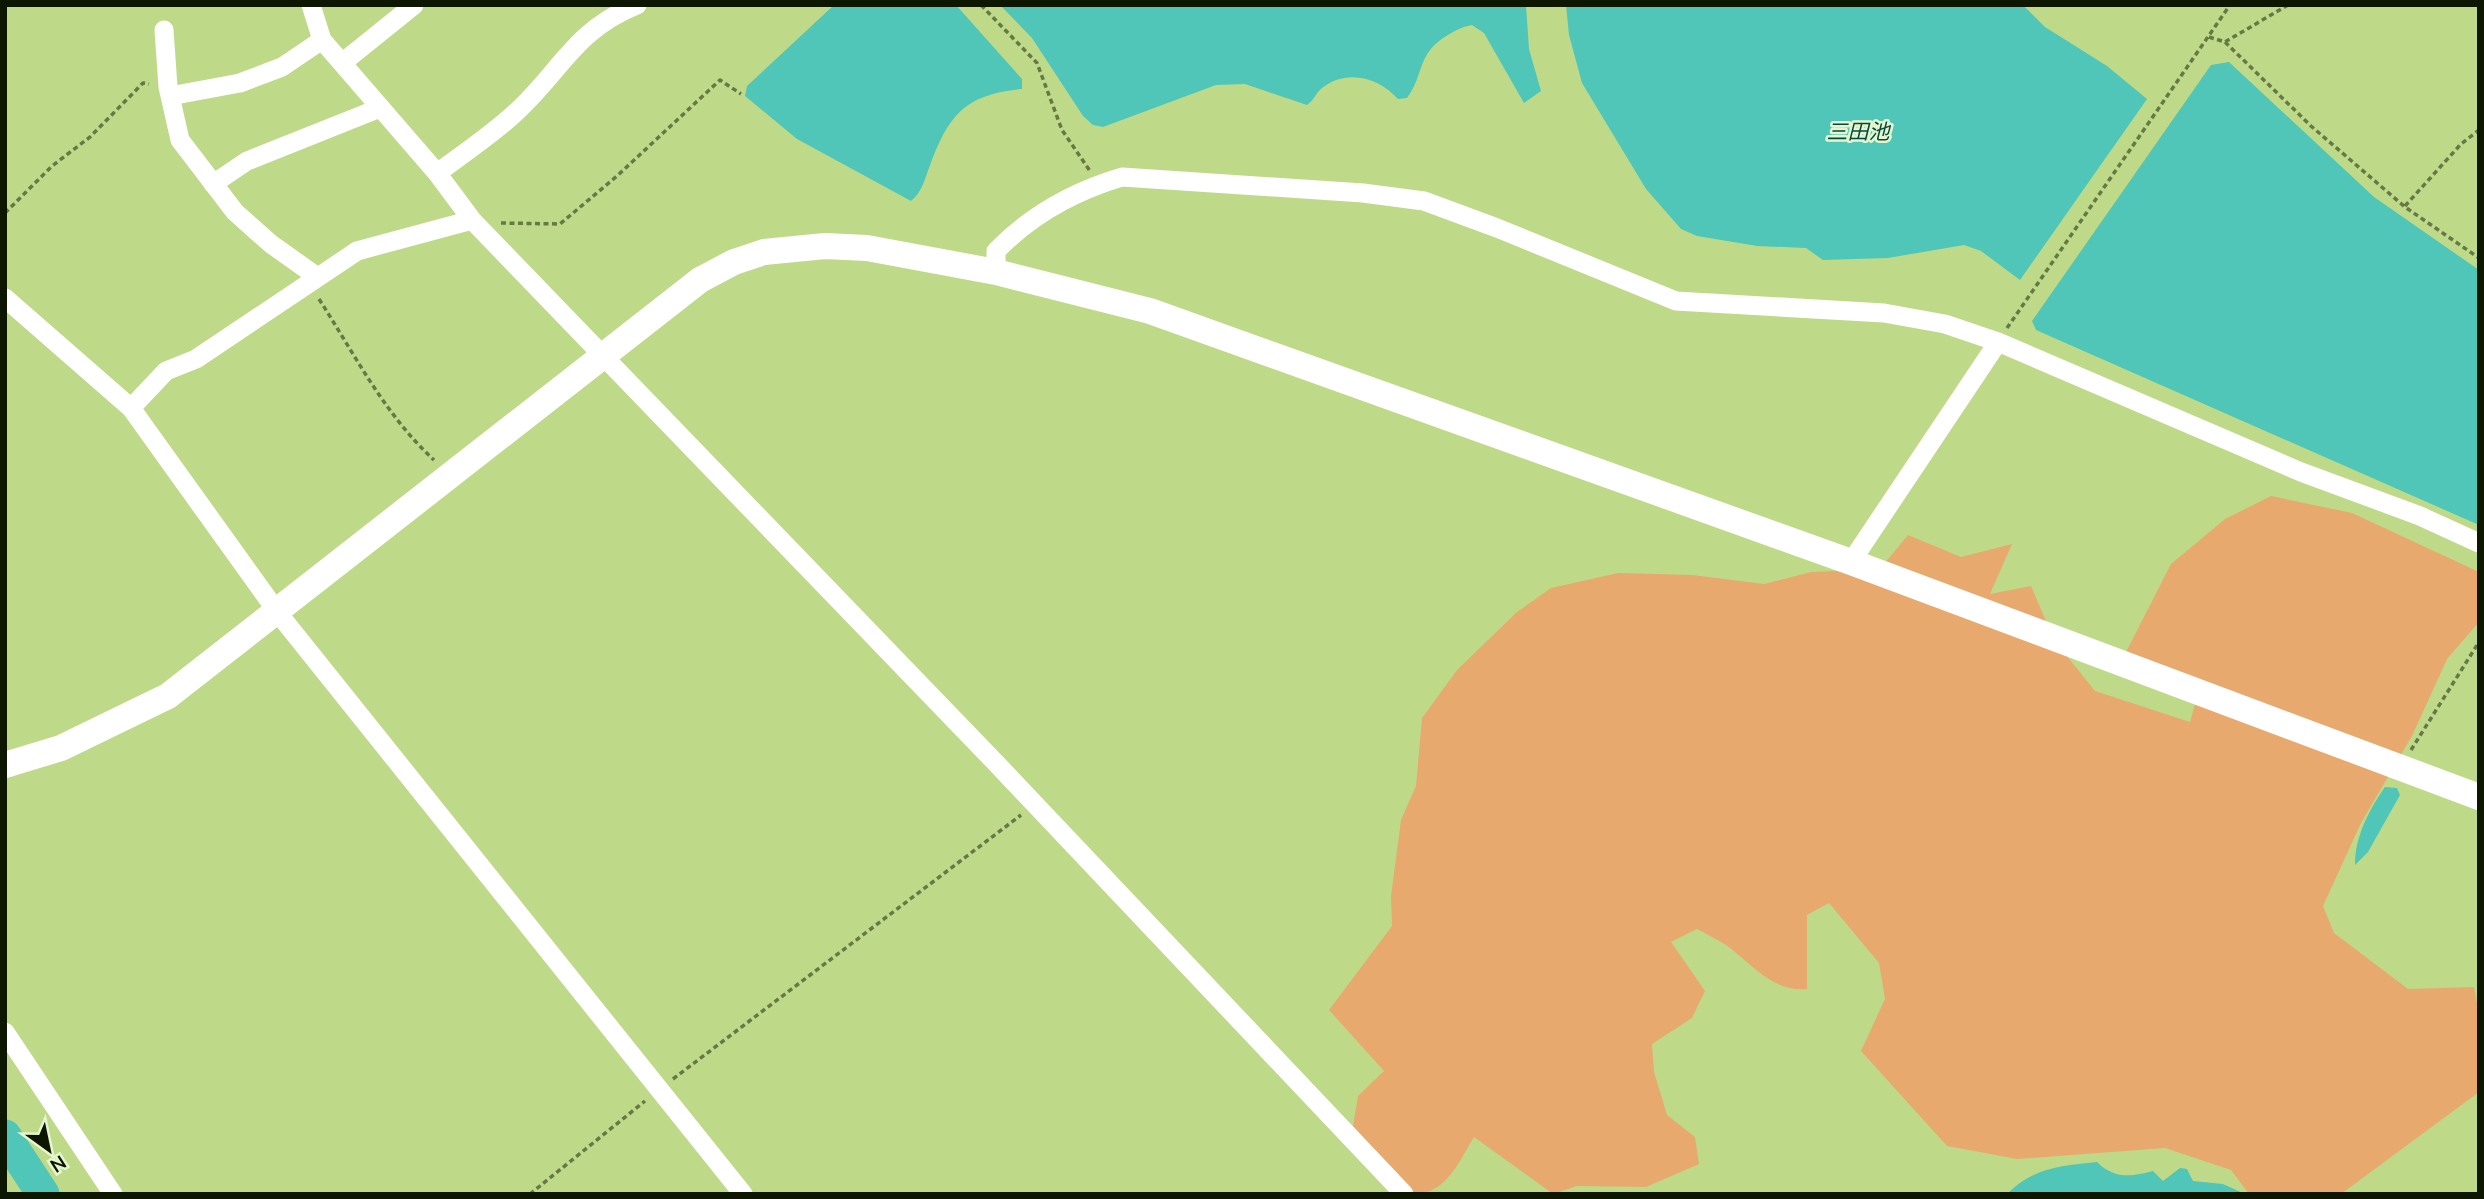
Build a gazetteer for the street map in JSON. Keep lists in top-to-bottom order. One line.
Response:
{"water":["三田池"],"north":"bottom right"}
